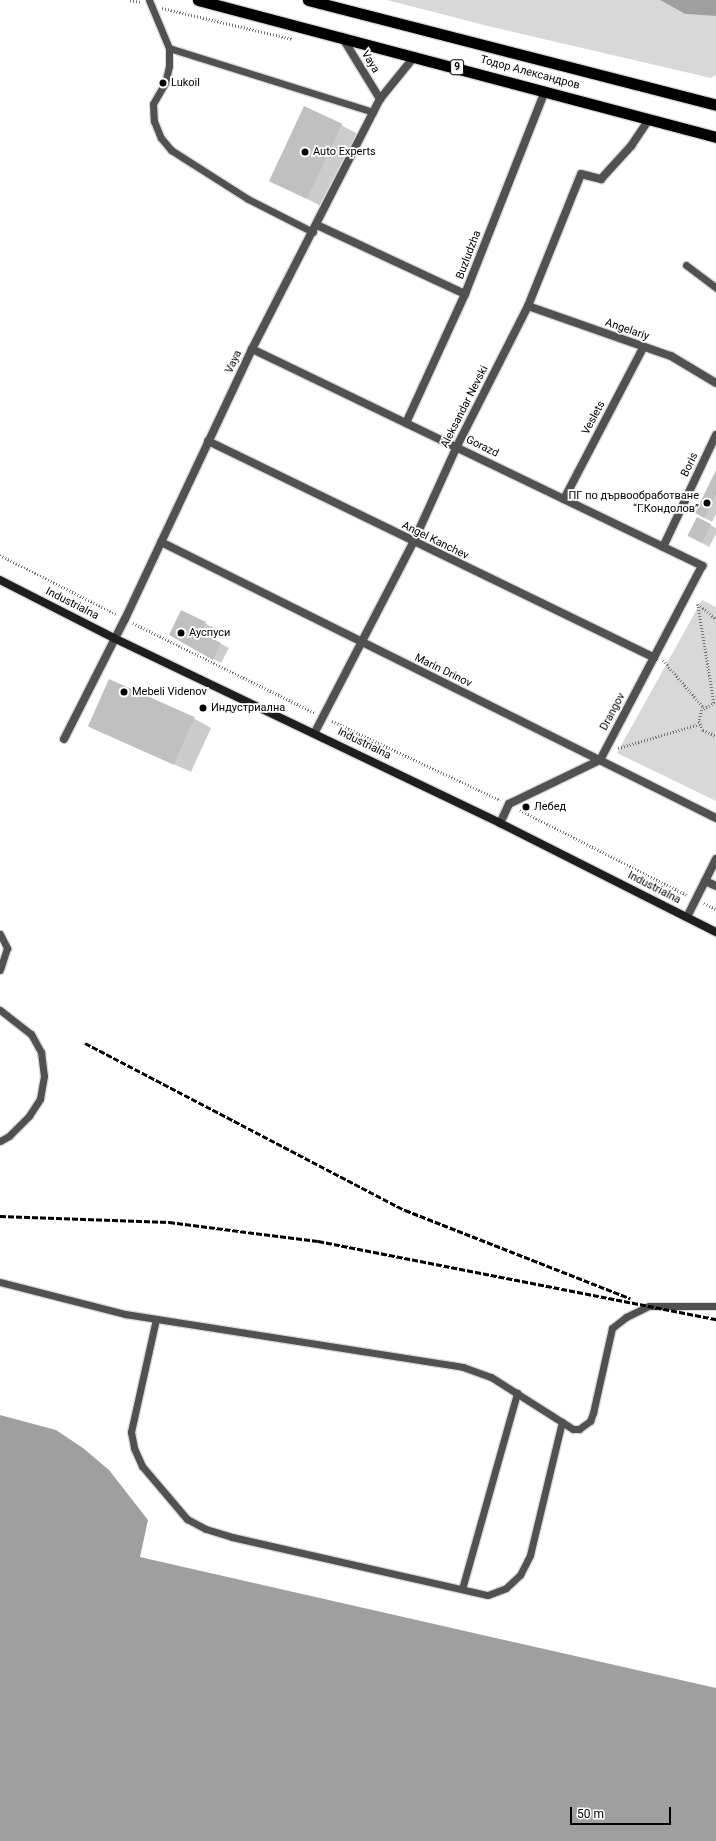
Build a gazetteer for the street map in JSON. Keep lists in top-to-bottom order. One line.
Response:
{"streets":{"highway":["9","Тодор Александров"],"main road":["Industrialna"],"street":["Vaya","Buzludzha","Angelariy","Aleksandar Nevski","Veslets","Gorazd","Boris","Angel Kanchev","Marin Drinov","Drangov"]},"crossings":[["Vaya","Тодор Александров"],["Vaya","Gorazd"],["Vaya","Angel Kanchev"],["Vaya","Industrialna"],["Vaya","Marin Drinov"],["Тодор Александров","Buzludzha"],["Тодор Александров","Aleksandar Nevski"],["Buzludzha","Gorazd"],["Angelariy","Aleksandar Nevski"],["Angelariy","Veslets"],["Aleksandar Nevski","Gorazd"],["Aleksandar Nevski","Angel Kanchev"],["Aleksandar Nevski","Industrialna"],["Aleksandar Nevski","Marin Drinov"],["Veslets","Gorazd"],["Gorazd","Boris"],["Gorazd","Drangov"],["Angel Kanchev","Drangov"],["Marin Drinov","Drangov"]],"places":["Lukoil","Auto Experts","ПГ по дървообработване “Г.Кондолов”","Ауспуси","Mebeli Videnov","Индустриална","Лебед"],"scale_bar":"50 m"}
